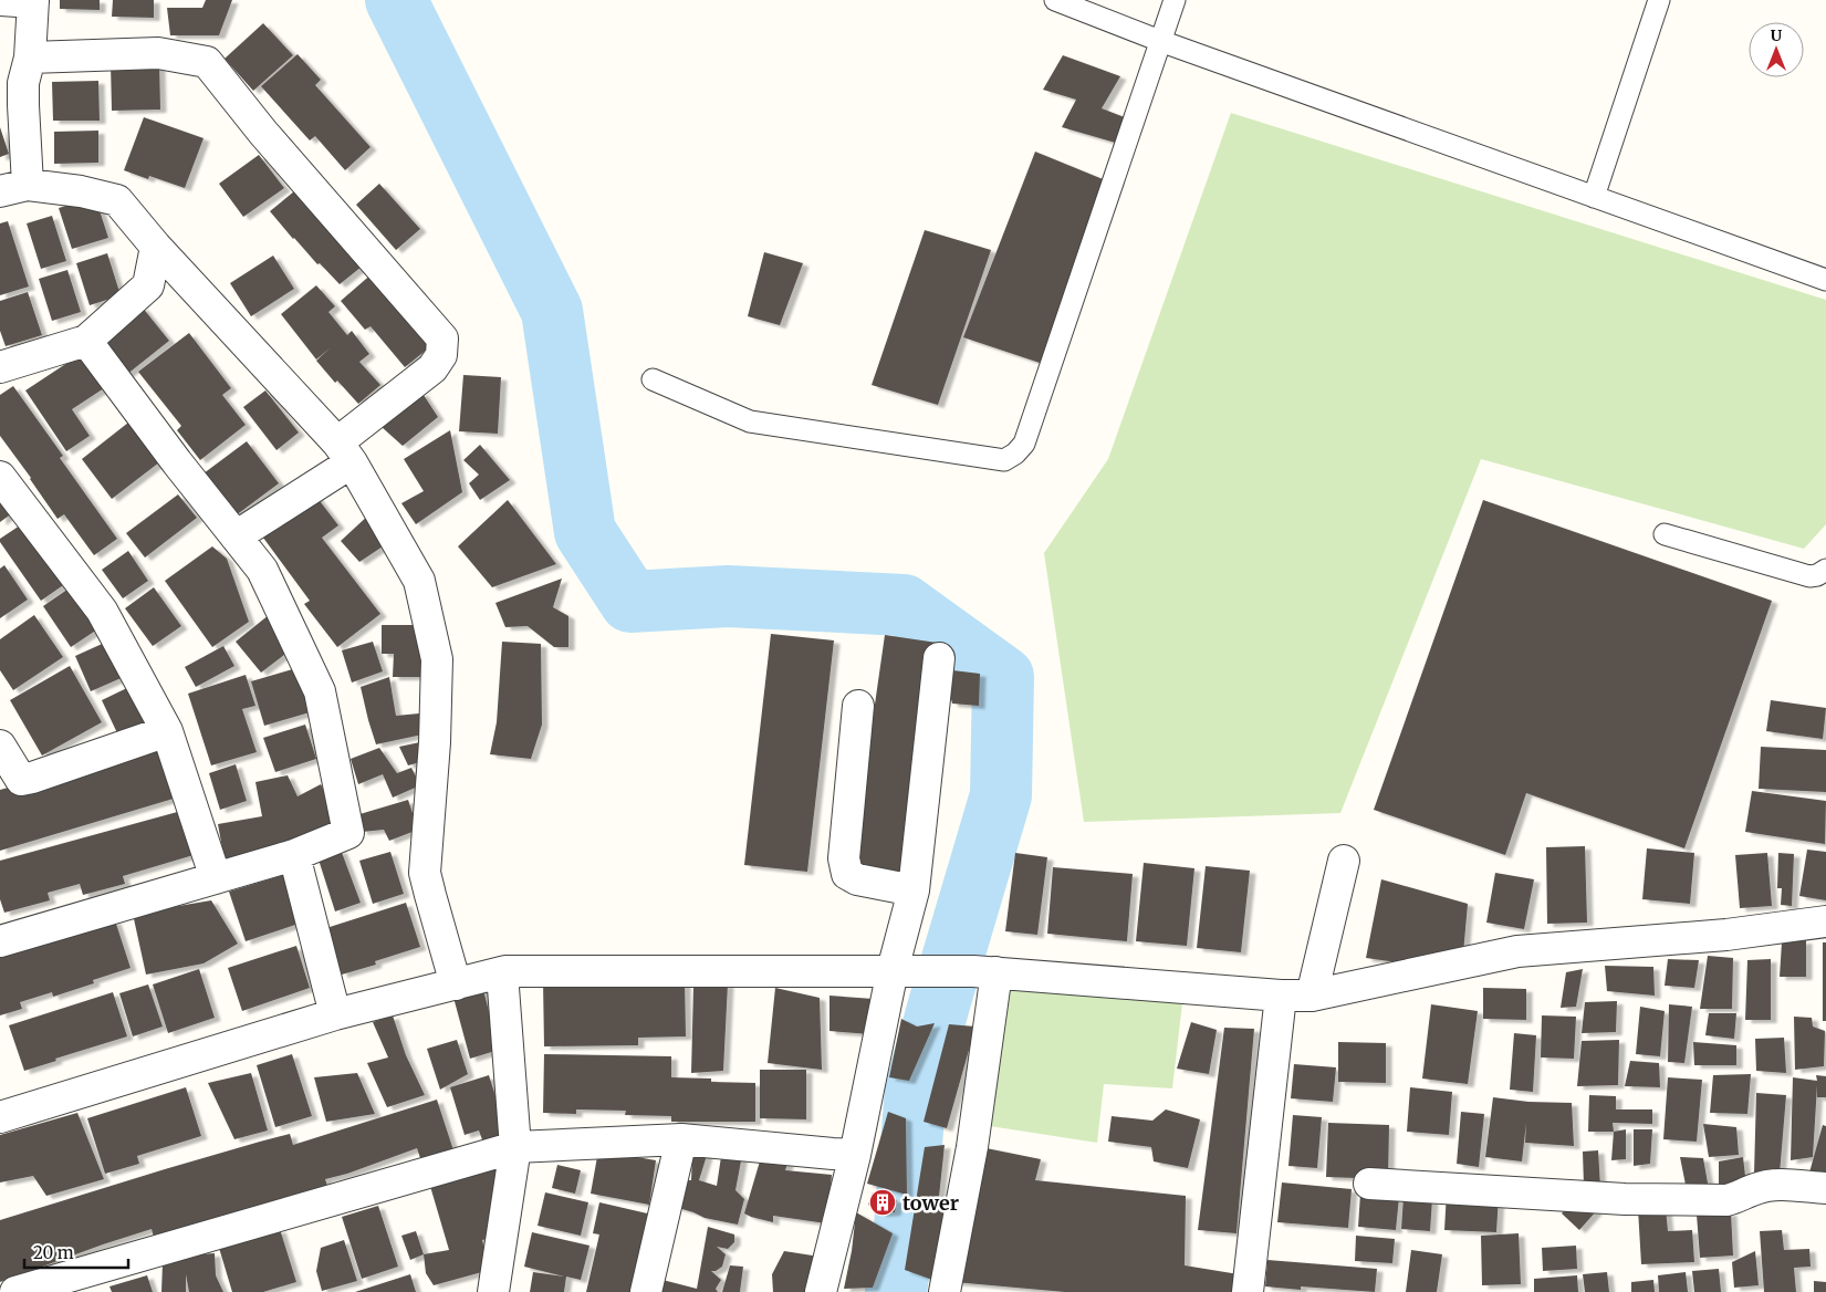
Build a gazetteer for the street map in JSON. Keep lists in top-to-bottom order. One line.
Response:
{"places":{"building":["tower"]},"scale_bar":"20 m","north":"top"}
